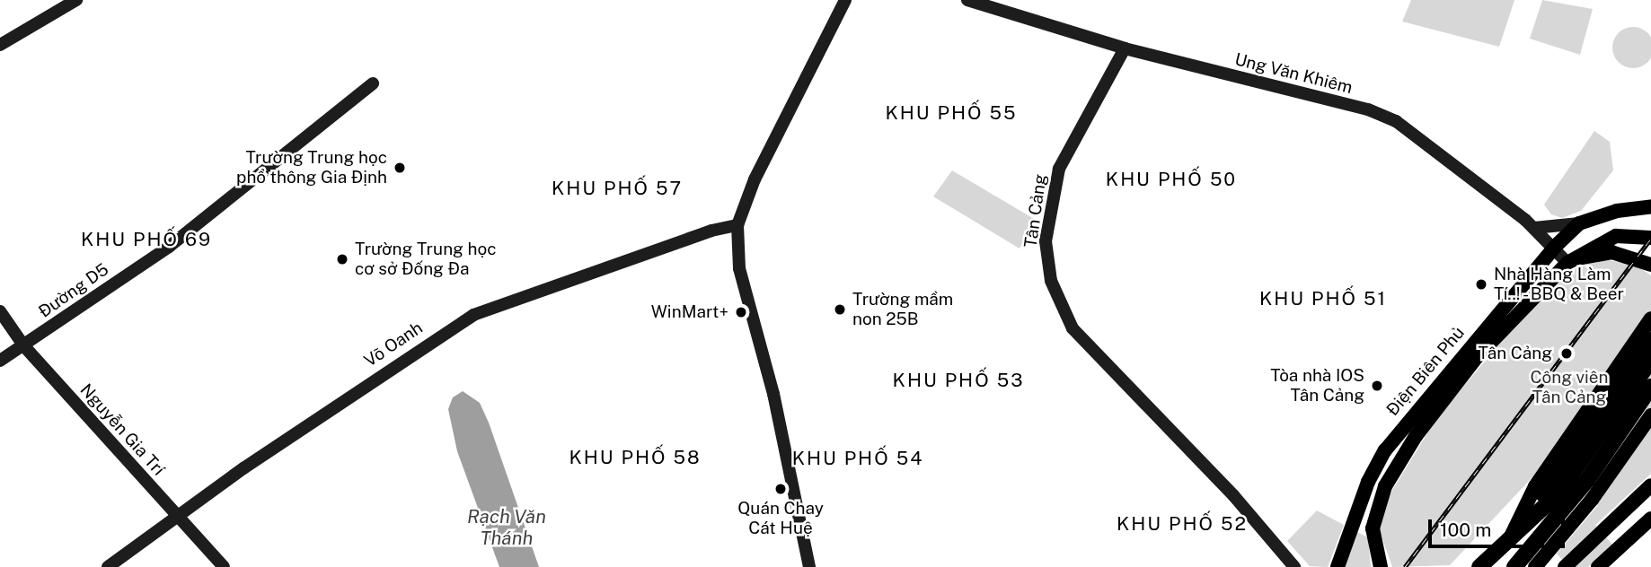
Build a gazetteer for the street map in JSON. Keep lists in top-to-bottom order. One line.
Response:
{"streets":{"main road":["Điện Biên Phủ"],"street":["Ung Văn Khiêm","Tân Cảng","Đường D5","Võ Oanh","Nguyễn Gia Trí"]},"crossings":[["Ung Văn Khiêm","Tân Cảng"],["Ung Văn Khiêm","Điện Biên Phủ"],["Đường D5","Nguyễn Gia Trí"],["Võ Oanh","Nguyễn Gia Trí"]],"districts":["KHU PHỐ 55","KHU PHỐ 50","KHU PHỐ 57","KHU PHỐ 69","KHU PHỐ 51","KHU PHỐ 53","KHU PHỐ 58","KHU PHỐ 54","KHU PHỐ 52"],"water":["Rạch Văn Thánh"],"parks":["Công viên Tân Cảng"],"places":["Trường Trung học phổ thông Gia Định","Trường Trung học cơ sở Đống Đa","Nhà Hàng Làm Tí..! - BBQ & Beer","Trường mầm non 25B","WinMart+","Tân Cảng","Tòa nhà IOS Tân Cảng","Quán Chay Cát Huệ"],"scale_bar":"100 m"}
